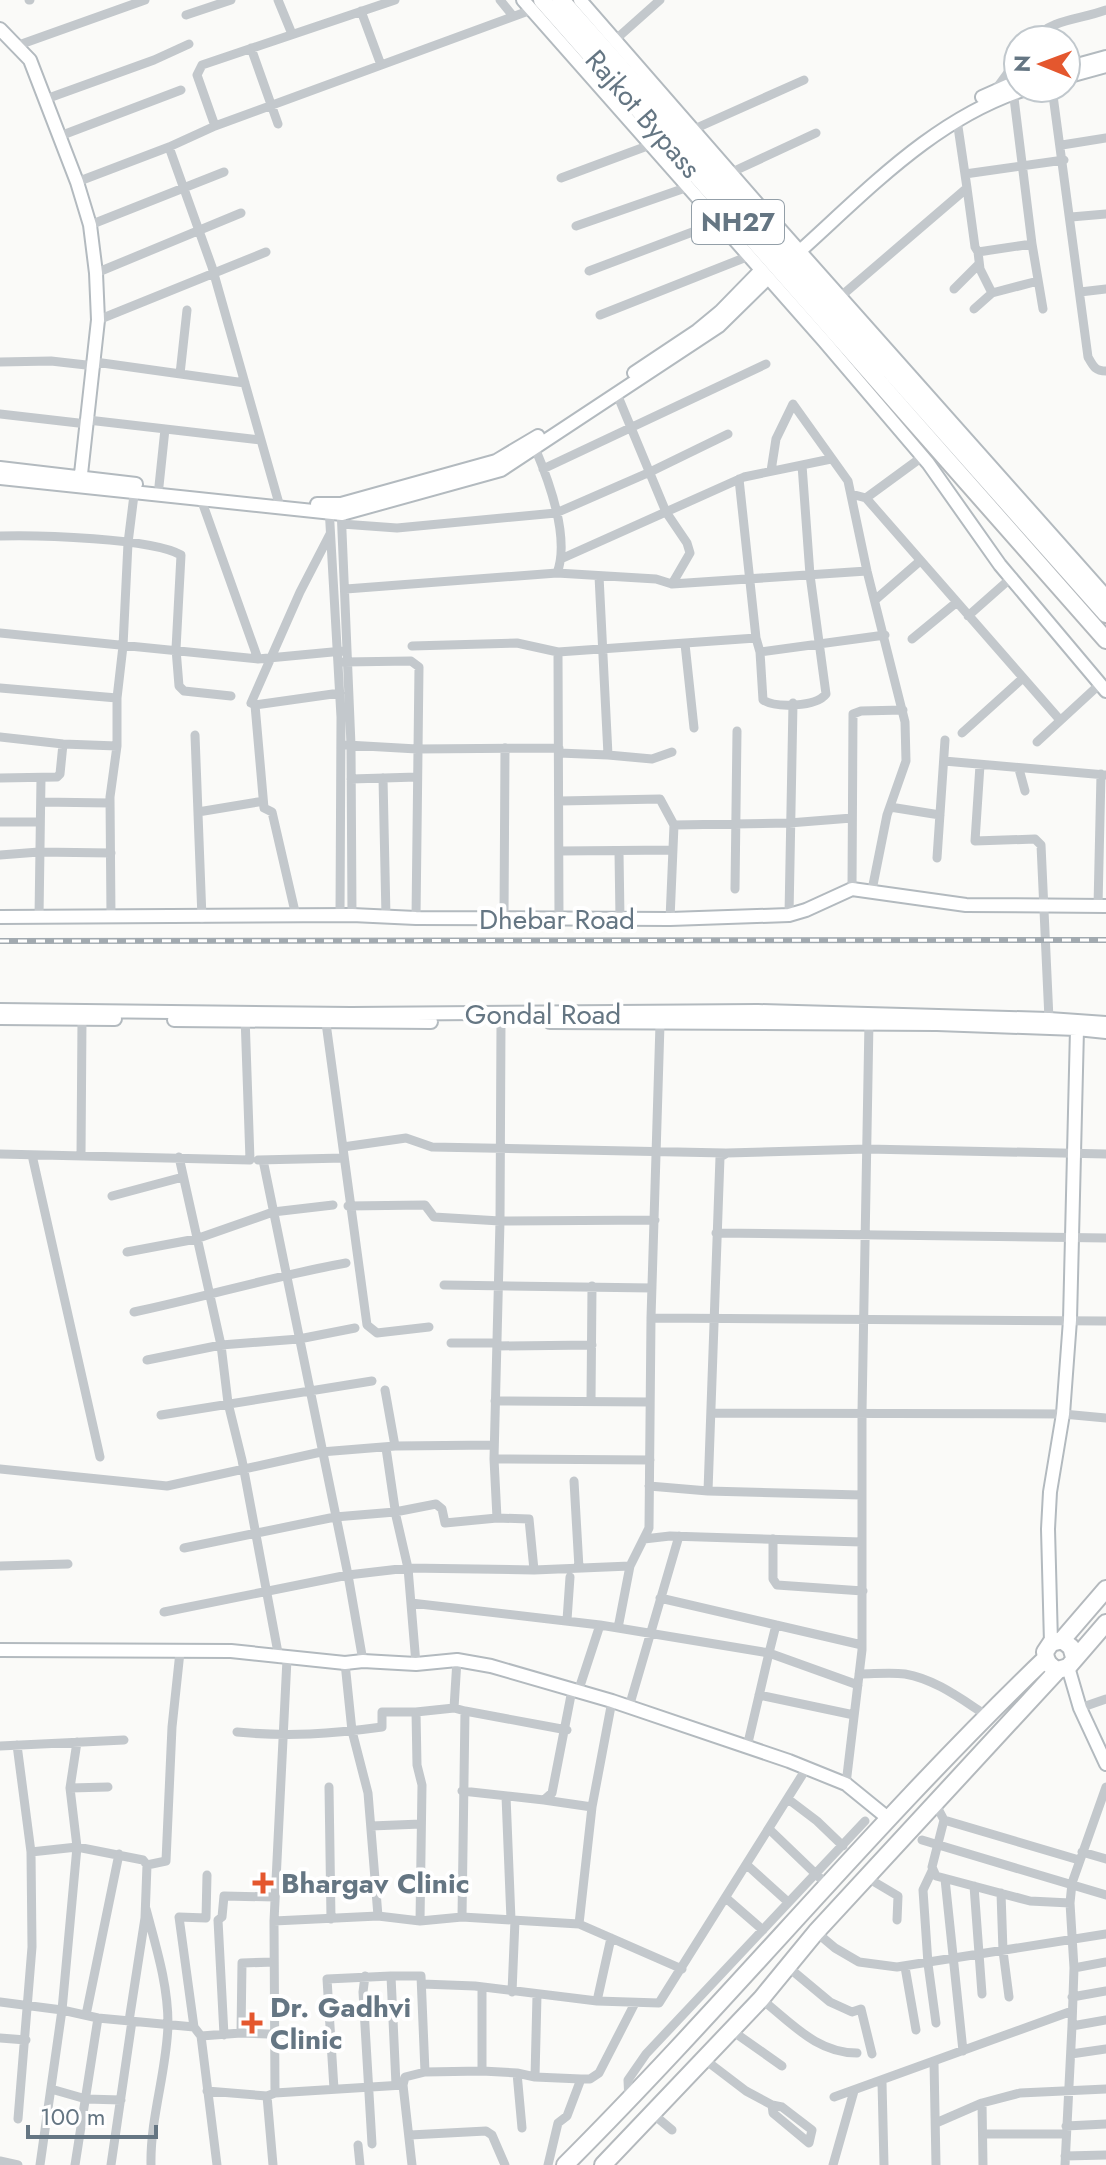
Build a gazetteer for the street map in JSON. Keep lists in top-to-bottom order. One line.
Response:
{"streets":{"highway":["Rajkot Bypass","NH27"],"street":["Dhebar Road","Gondal Road"]},"crossings":[["Rajkot Bypass","NH27"]],"places":{"health":["Bhargav Clinic","Dr. Gadhvi Clinic"]},"scale_bar":"100 m","north":"left"}
